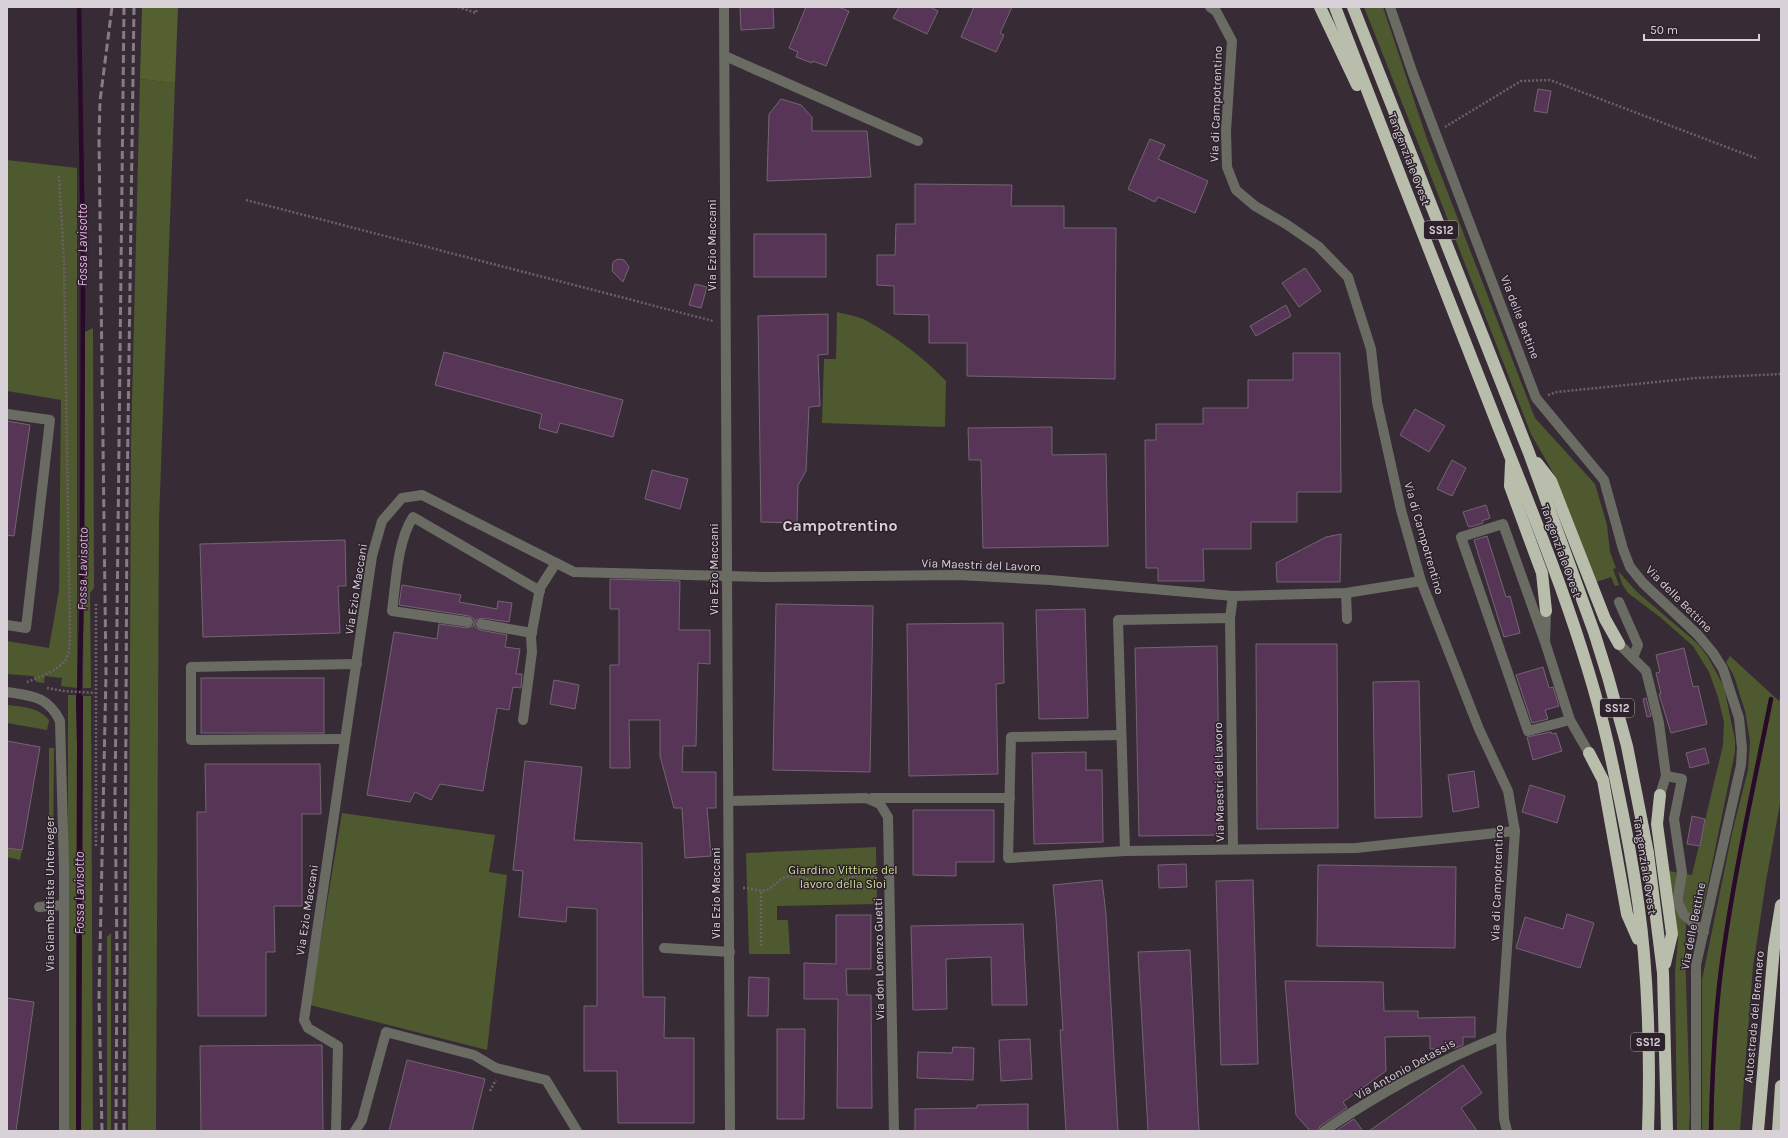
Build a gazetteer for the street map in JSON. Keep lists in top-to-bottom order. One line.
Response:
{"streets":{"highway":["Tangenziale Ovest","SS12","Autostrada del Brennero"],"street":["Via di Campotrentino","Via Ezio Maccani","Via delle Bettine","Via Maestri del Lavoro","Via Giambattista Unterveger","Via don Lorenzo Guetti","Via Antonio Detassis"]},"crossings":[["Via di Campotrentino","Via Maestri del Lavoro"],["Via di Campotrentino","Via Antonio Detassis"],["Via Ezio Maccani","Via Maestri del Lavoro"]],"districts":["Campotrentino"],"water":["Fossa Lavisotto"],"parks":["Giardino Vittime del lavoro della Sloi"],"scale_bar":"50 m"}
